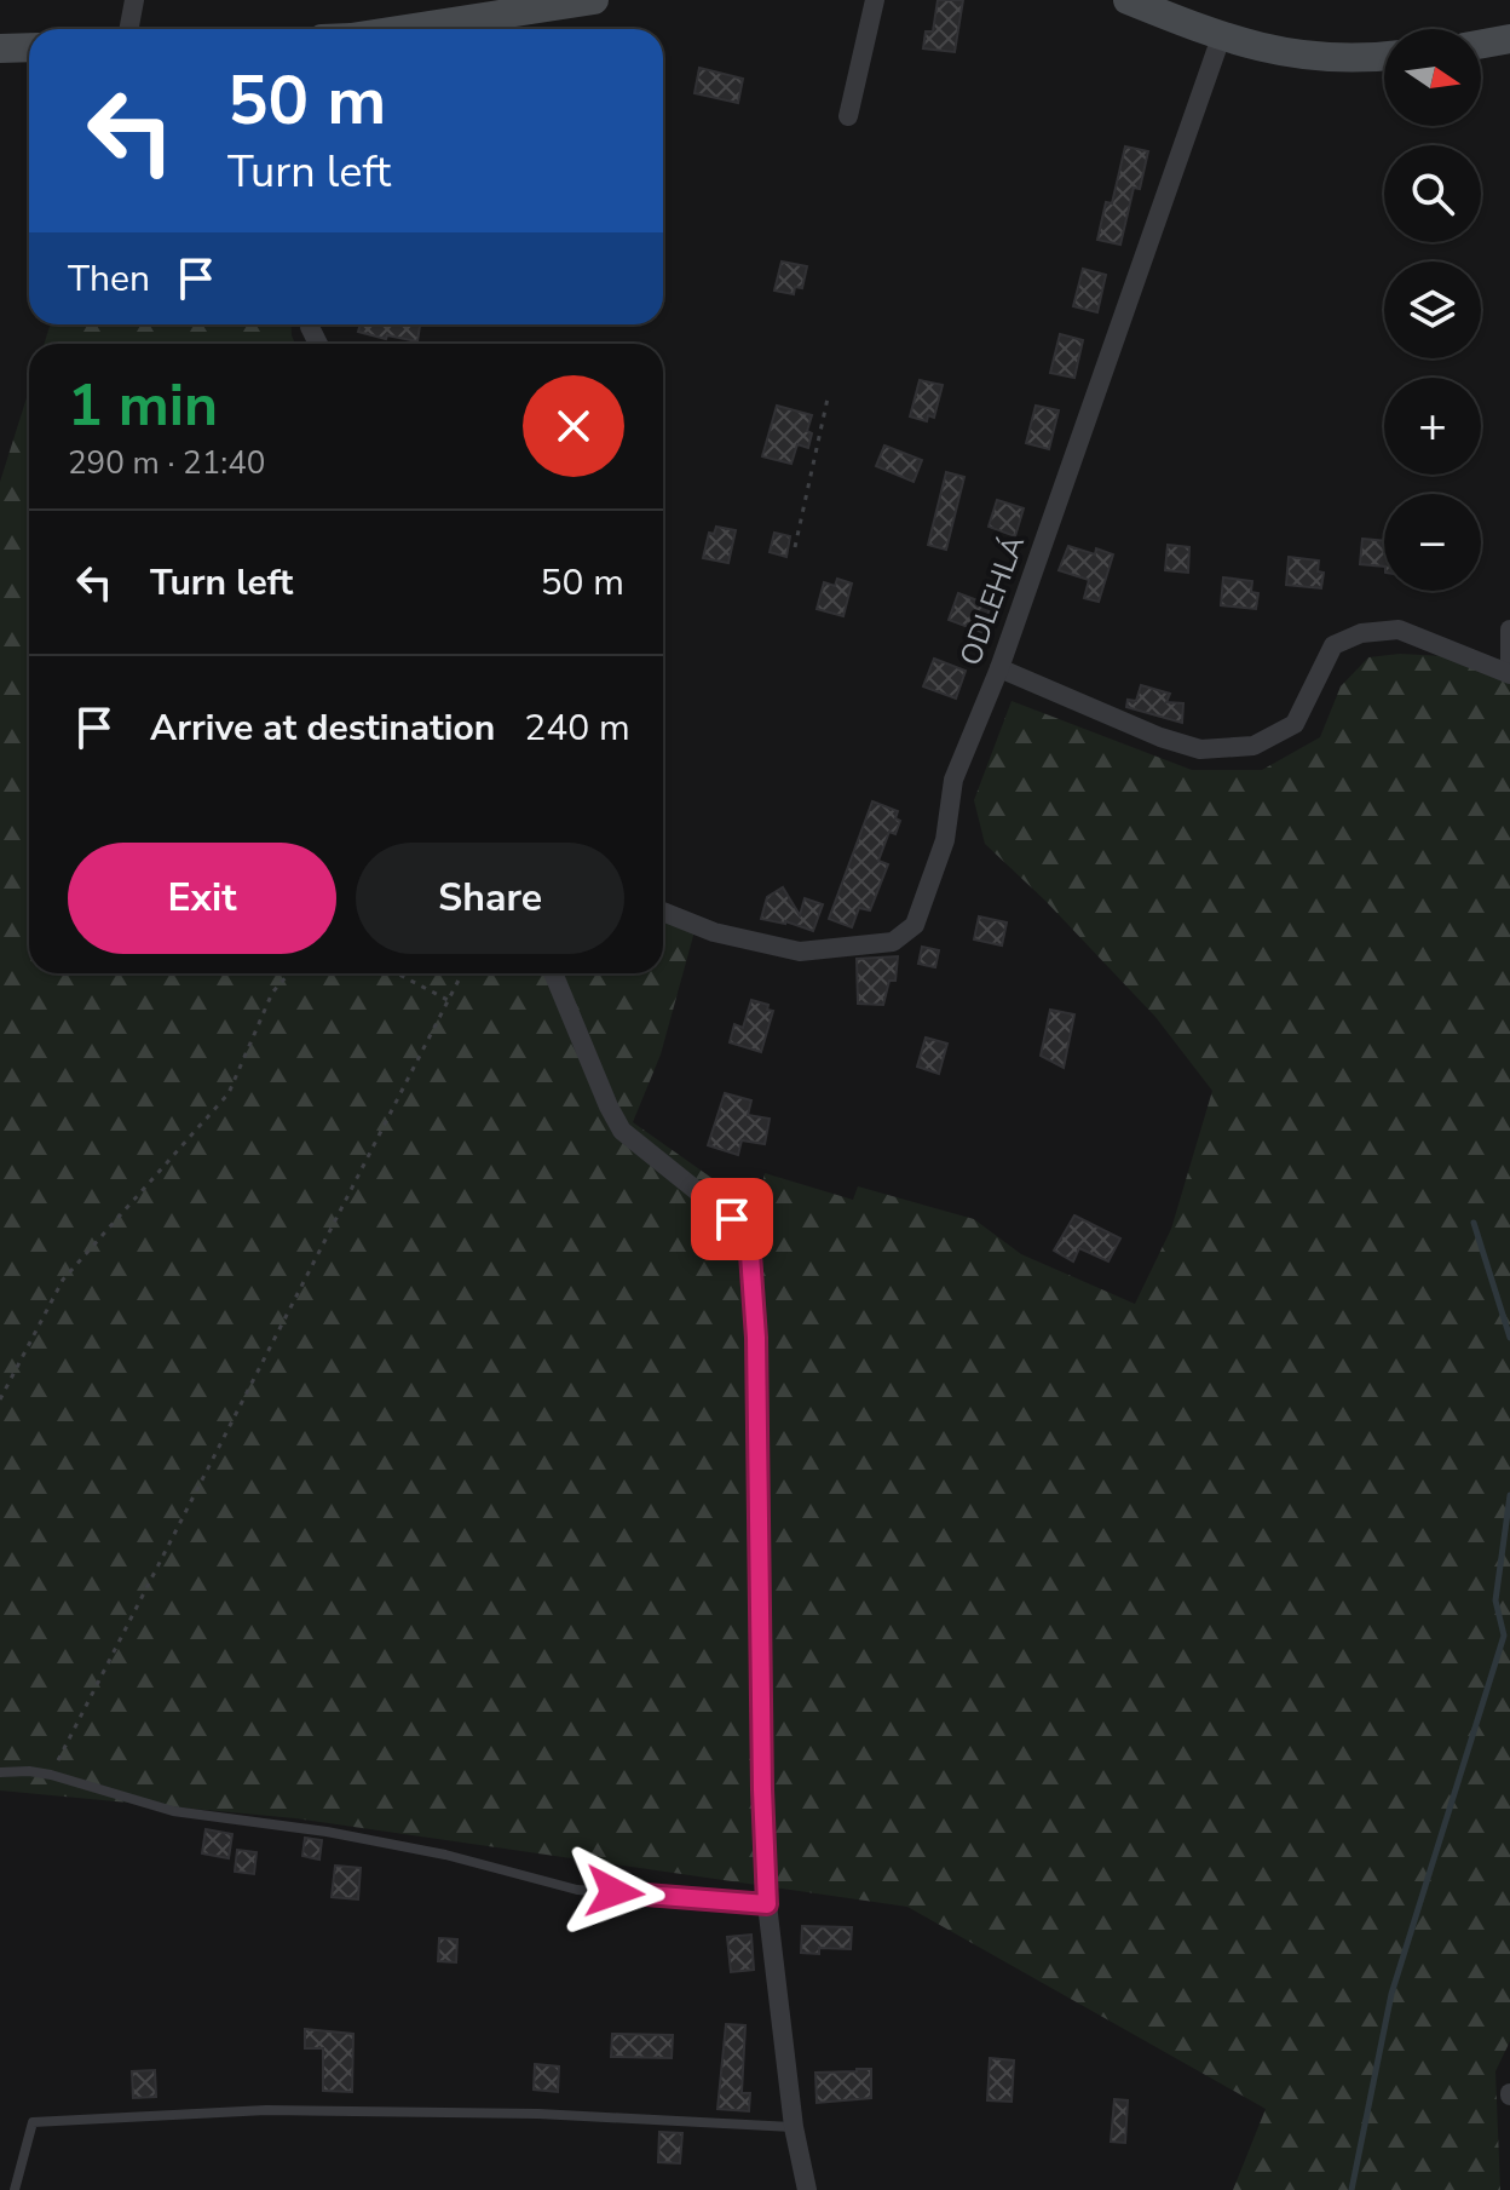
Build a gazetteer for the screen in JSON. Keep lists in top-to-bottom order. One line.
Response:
{"streets":{"street":["ODLEHLÁ"]},"north":"right","page":{"map_buttons":["+","−"],"turn":["50 m","Turn left"],"then":"Then","heading":["1 min","290 m · 21:40"],"list":[{"name":"Turn left","value":"50 m"},{"name":"Arrive at destination","value":"240 m"}],"buttons":["Exit","Share"]}}
